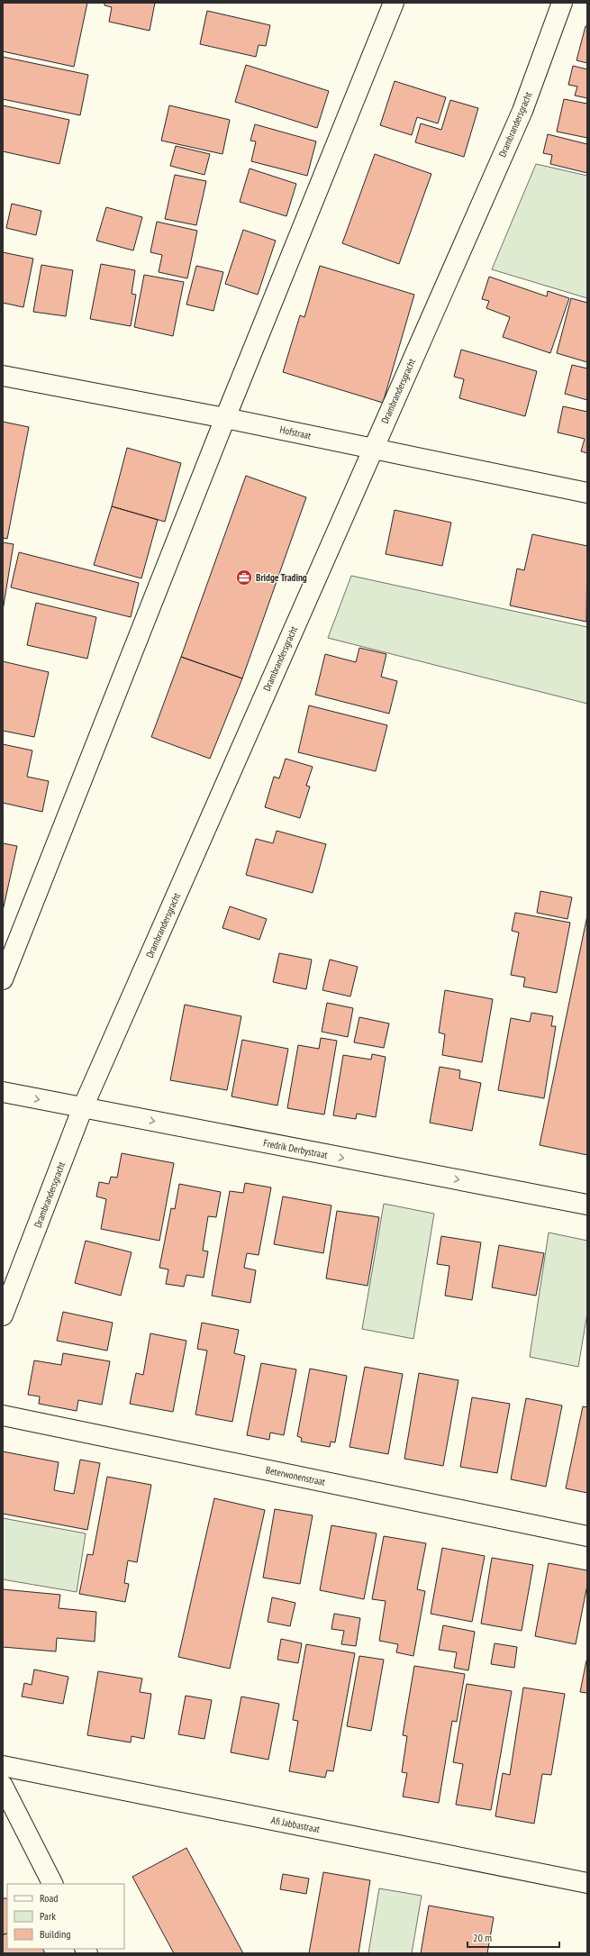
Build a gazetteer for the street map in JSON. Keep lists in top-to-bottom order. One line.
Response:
{"streets":{"street":["Drambrandersgracht","Hofstraat","Fredrik Derbystraat","Beterwonenstraat","Afi Jabbastraat"]},"crossings":[["Drambrandersgracht","Hofstraat"],["Drambrandersgracht","Fredrik Derbystraat"]],"one_way":["Fredrik Derbystraat"],"places":{"office":["Bridge Trading"]},"legend":["Road","Park","Building"],"scale_bar":"20 m"}
